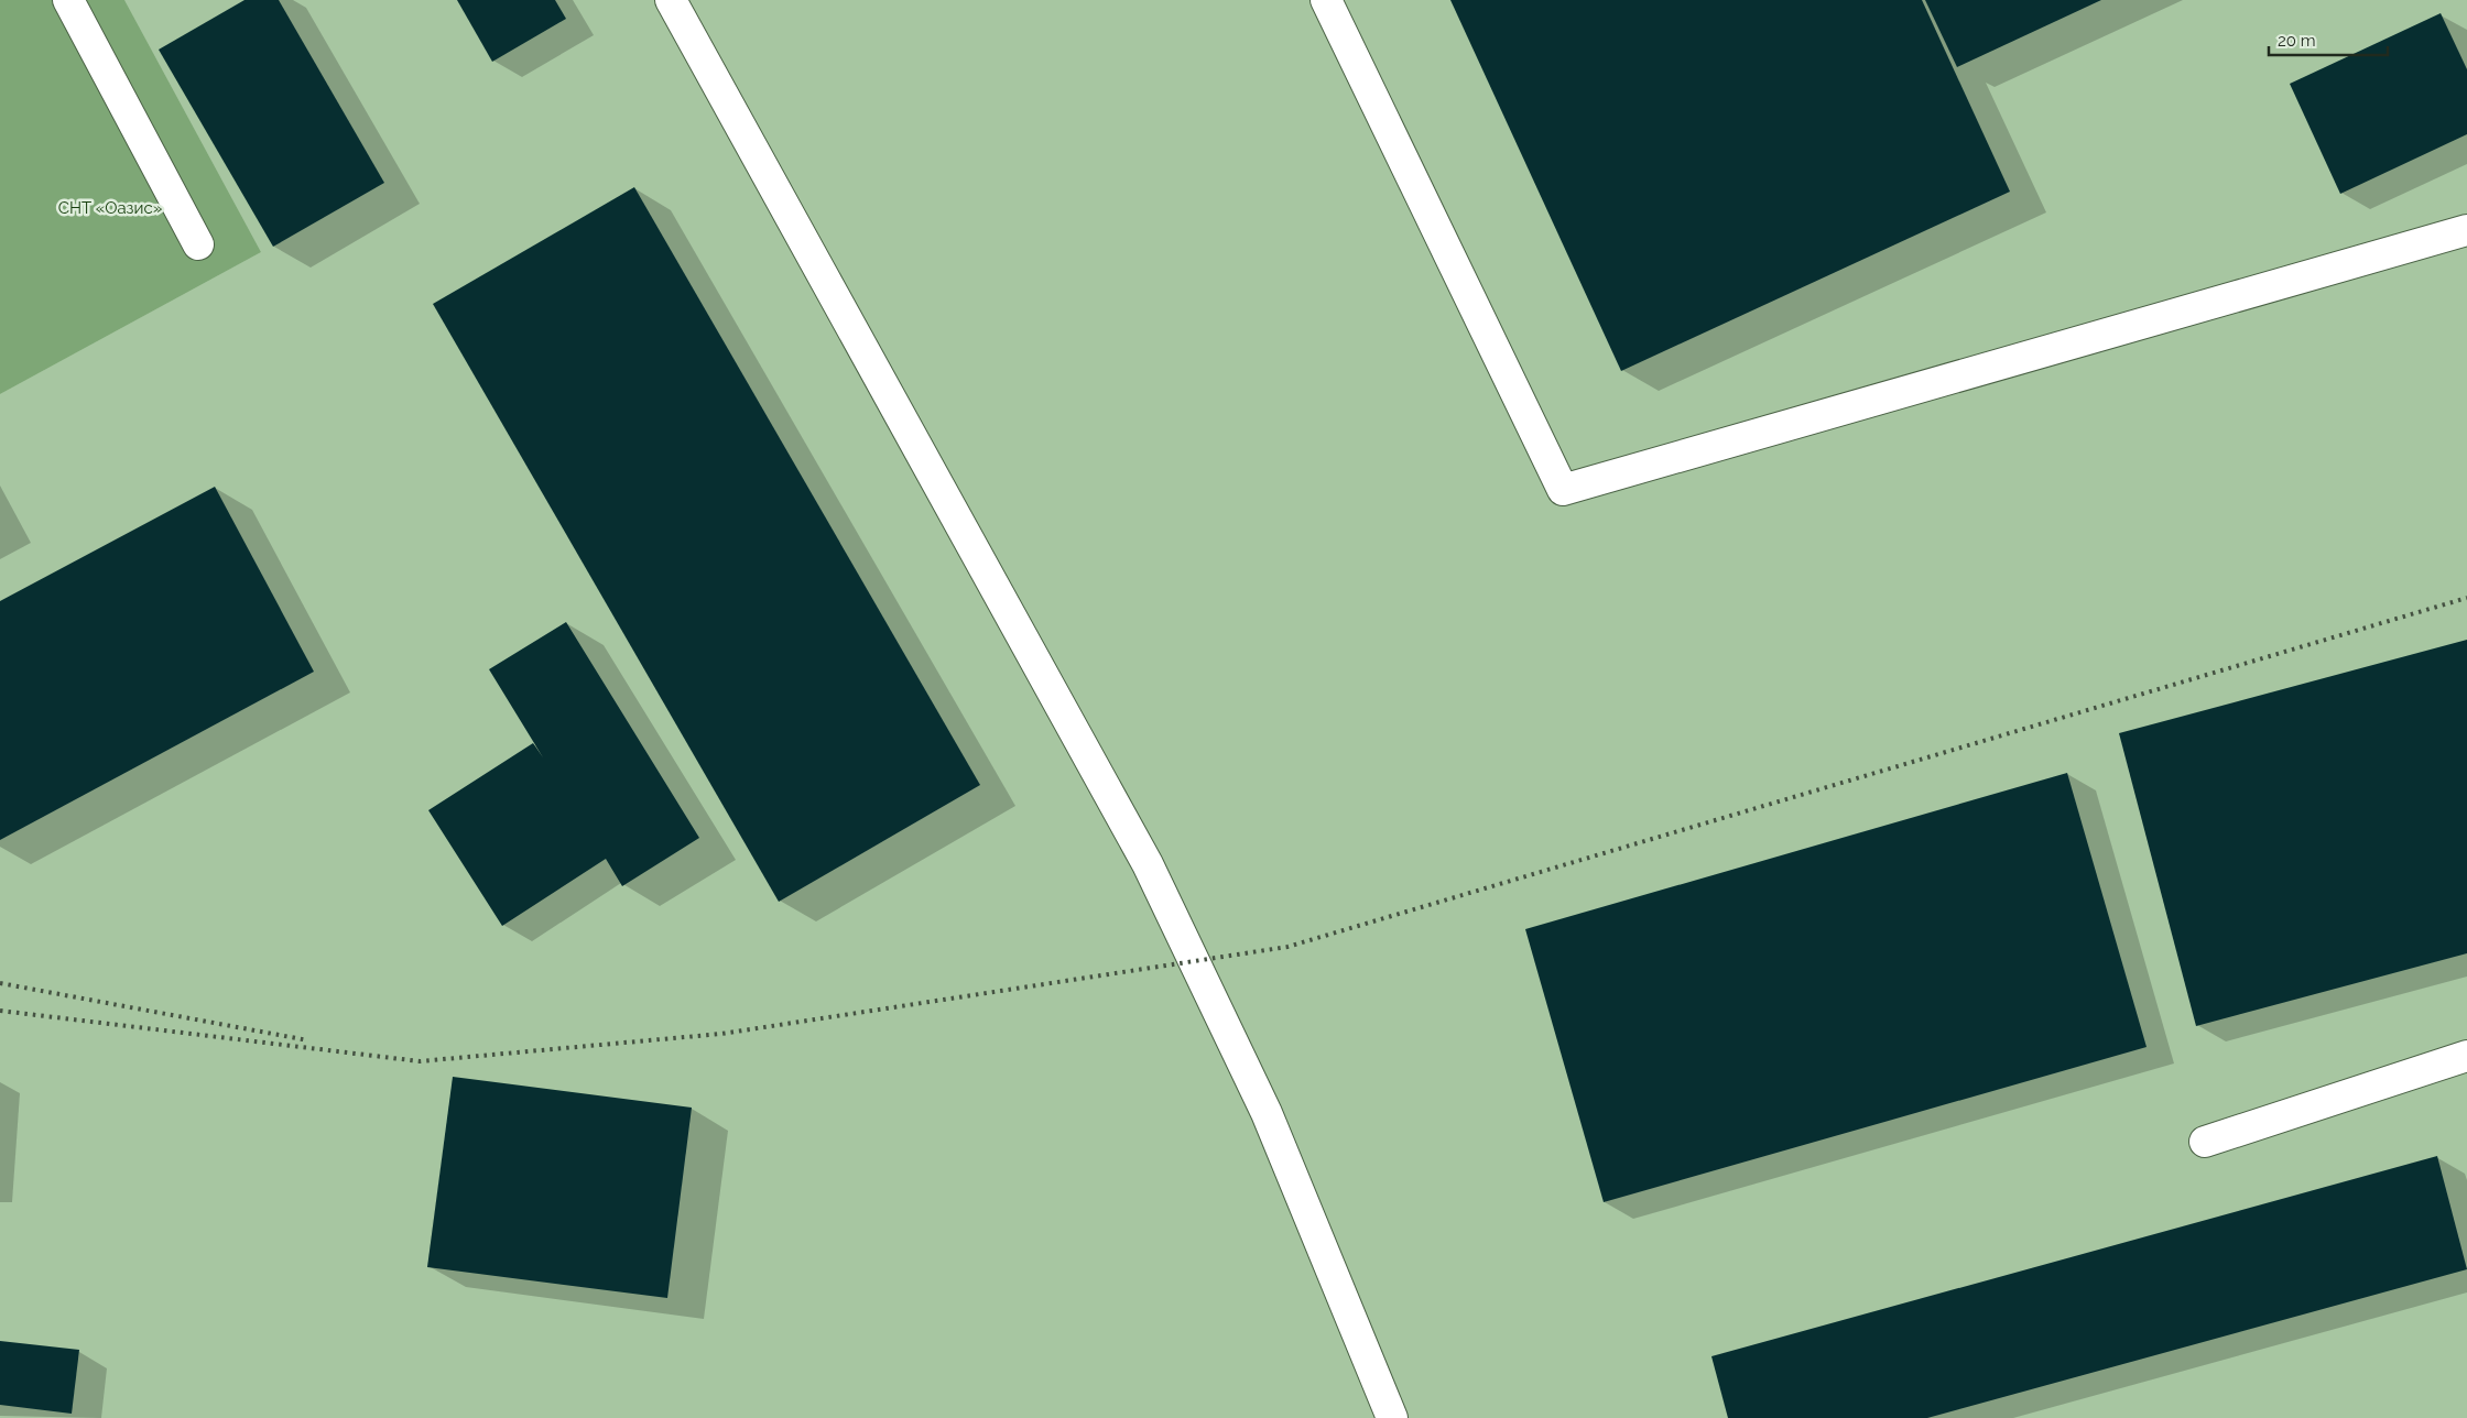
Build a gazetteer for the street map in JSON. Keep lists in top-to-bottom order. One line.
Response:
{"parks":["СНТ «Оазис»"],"scale_bar":"20 m"}
